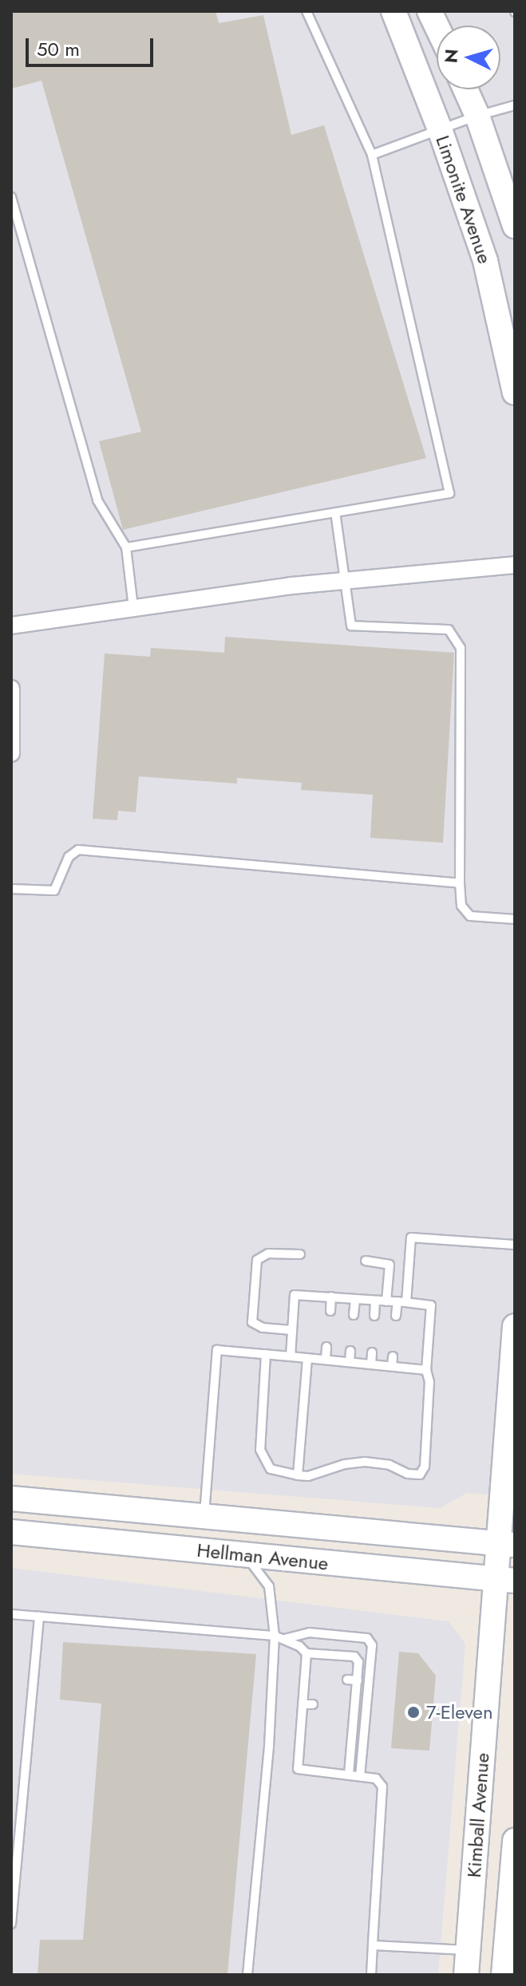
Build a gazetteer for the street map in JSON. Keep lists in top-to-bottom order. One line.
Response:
{"streets":{"main road":["Limonite Avenue","Hellman Avenue","Kimball Avenue"]},"crossings":[["Hellman Avenue","Kimball Avenue"]],"places":["7-Eleven"],"scale_bar":"50 m","north":"left"}
